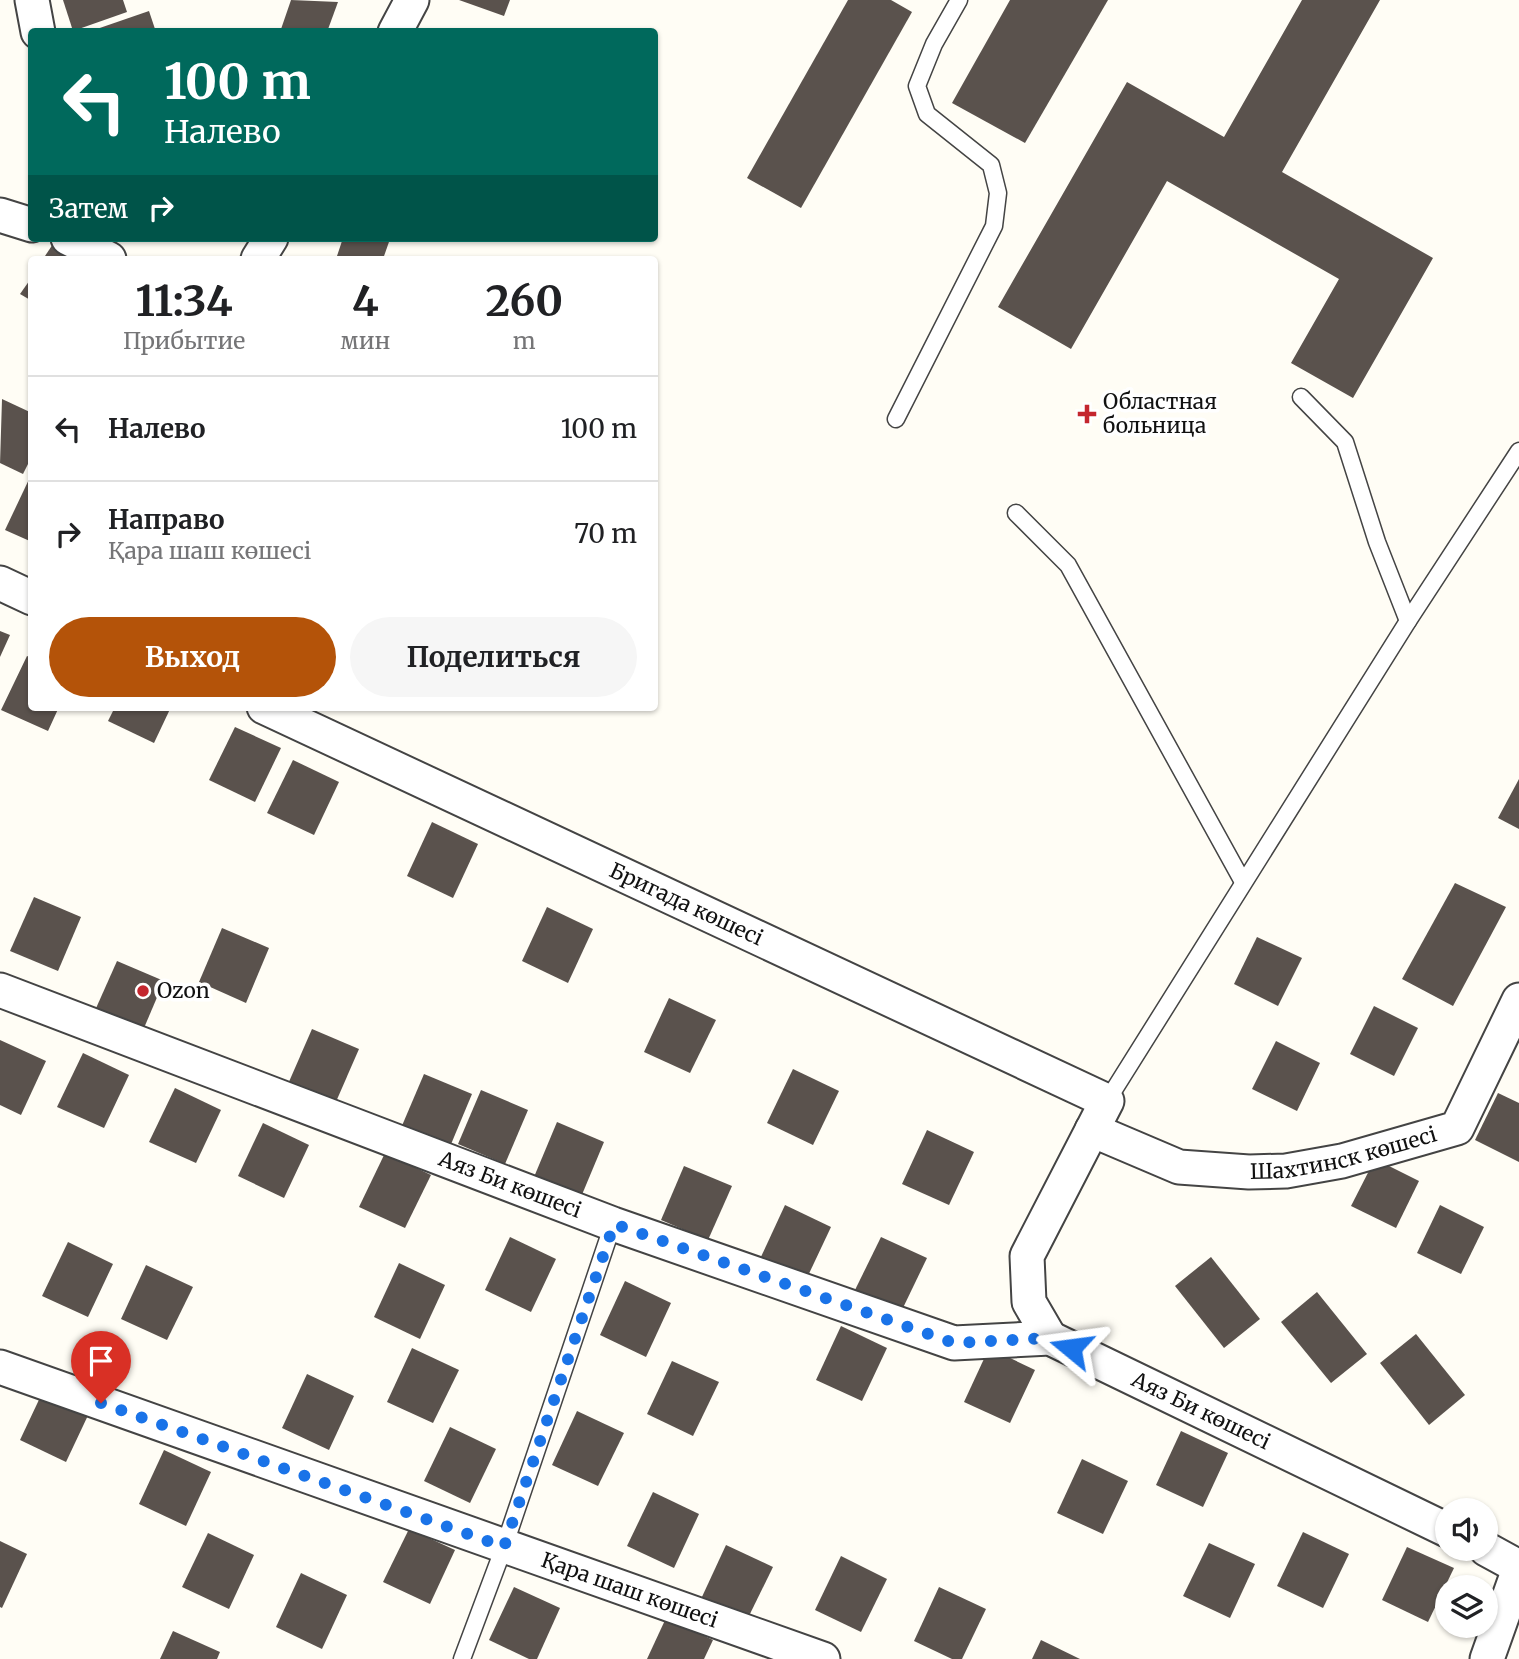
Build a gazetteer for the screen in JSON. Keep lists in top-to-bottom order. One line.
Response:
{"streets":{"street":["Бригада көшесі","Шахтинск көшесі","Аяз Би көшесі","Қара шаш көшесі"]},"places":{"health":["Областная больница"],"other":["Ozon"]},"page":{"turn":["100 m","Налево"],"then":"Затем","eta":["11:34","Прибытие","4","мин","260","m"],"list":[{"name":"Налево","value":"100 m"},{"name":"Направо","note":"Қара шаш көшесі","value":"70 m"}],"buttons":["Выход","Поделиться"]}}
